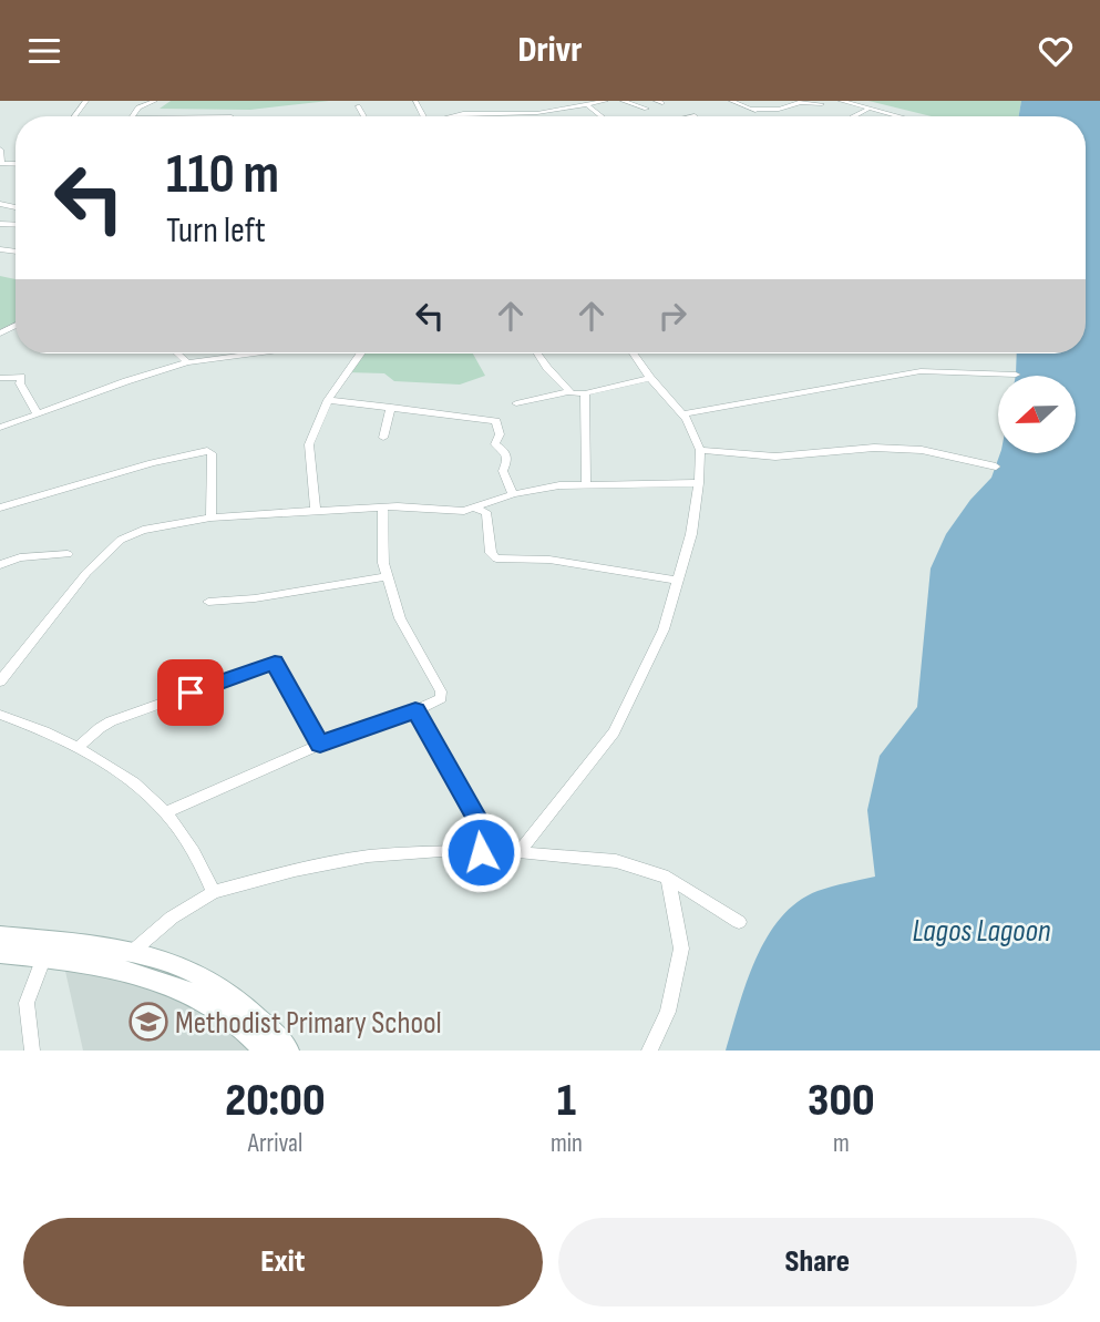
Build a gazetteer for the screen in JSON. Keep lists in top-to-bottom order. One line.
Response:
{"water":["Lagos Lagoon"],"places":{"school or university":["Methodist Primary School"]},"north":"left","page":{"header":"Drivr","turn":["110 m","Turn left"],"eta":["20:00","Arrival","1","min","300","m"],"buttons":["Exit","Share"]}}
